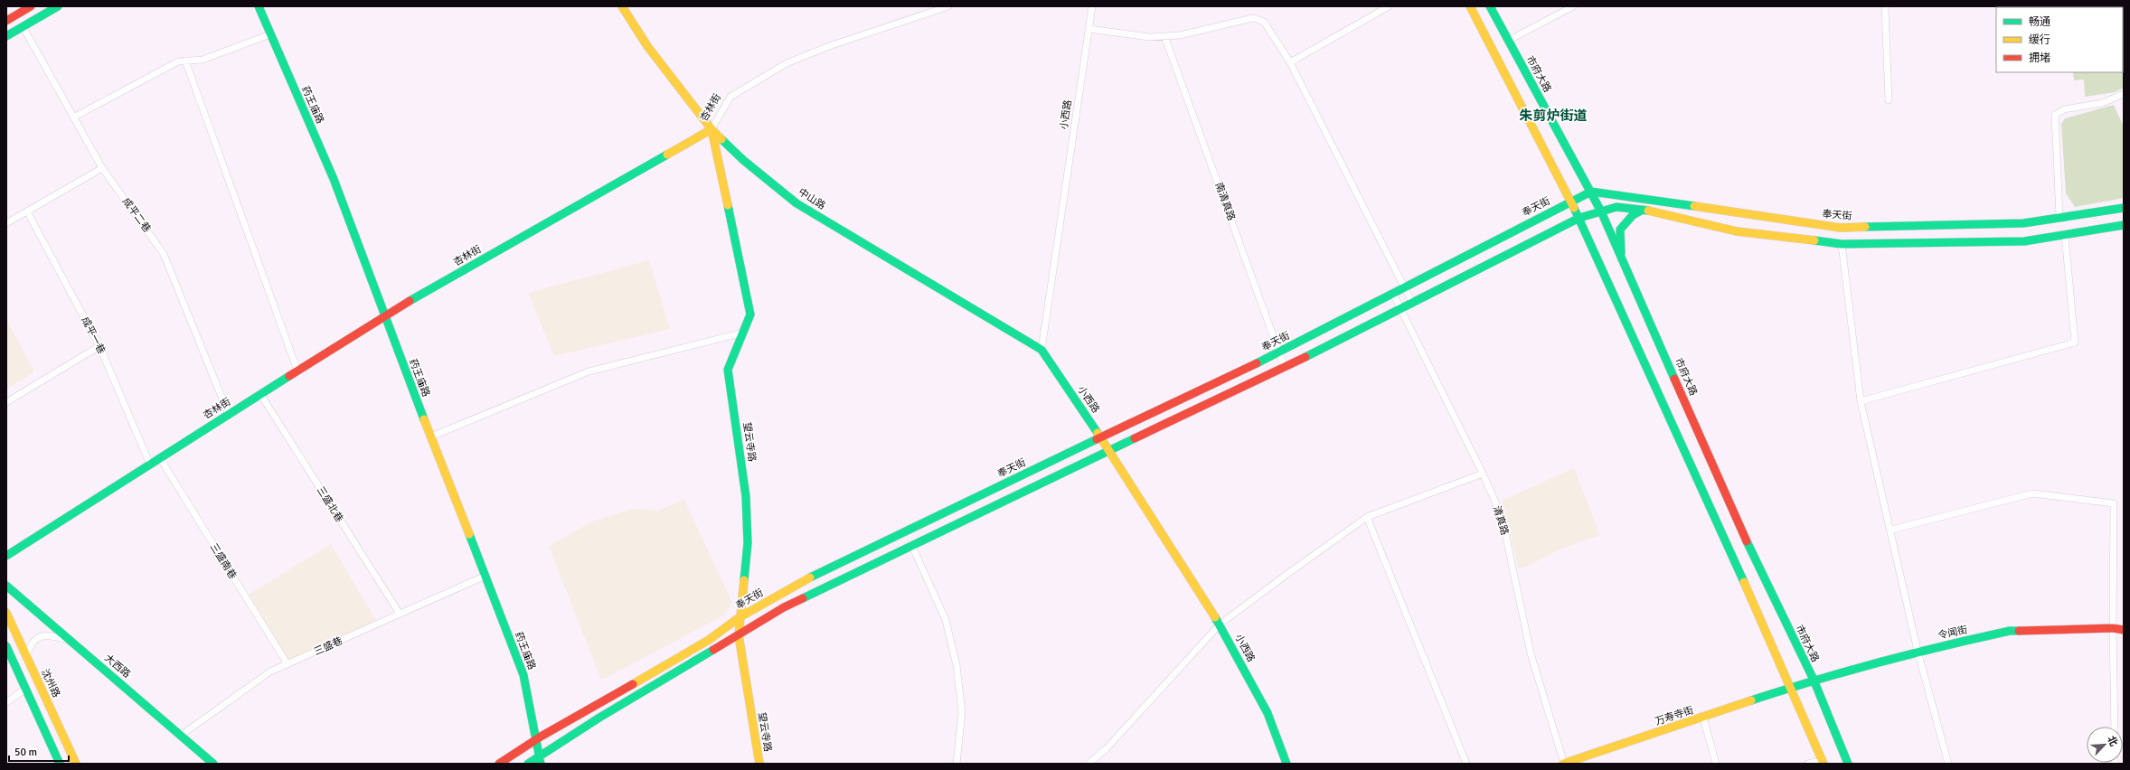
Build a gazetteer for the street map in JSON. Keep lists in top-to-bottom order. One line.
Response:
{"streets":{"main road":["市府大路","药王庙路","杏林街","小西路","中山路","奉天街","望云寺路","令闻街","大西路","沈州路","万寿寺街"],"street":["南清真路","成平二巷","成平一巷","三盛北巷","清真路","三盛南巷","三盛巷"]},"crossings":[["市府大路","奉天街"],["市府大路","令闻街"],["药王庙路","杏林街"],["药王庙路","奉天街"],["药王庙路","三盛巷"],["杏林街","中山路"],["杏林街","成平二巷"],["杏林街","成平一巷"],["杏林街","望云寺路"],["杏林街","三盛北巷"],["杏林街","三盛南巷"],["小西路","中山路"],["小西路","奉天街"],["中山路","望云寺路"],["南清真路","奉天街"],["奉天街","望云寺路"],["奉天街","清真路"],["三盛北巷","三盛巷"],["清真路","万寿寺街"],["三盛南巷","三盛巷"],["令闻街","万寿寺街"],["三盛巷","大西路"]],"districts":["朱剪炉街道"],"legend":["畅通","缓行","拥堵"],"scale_bar":"50 m","north":"top right"}
